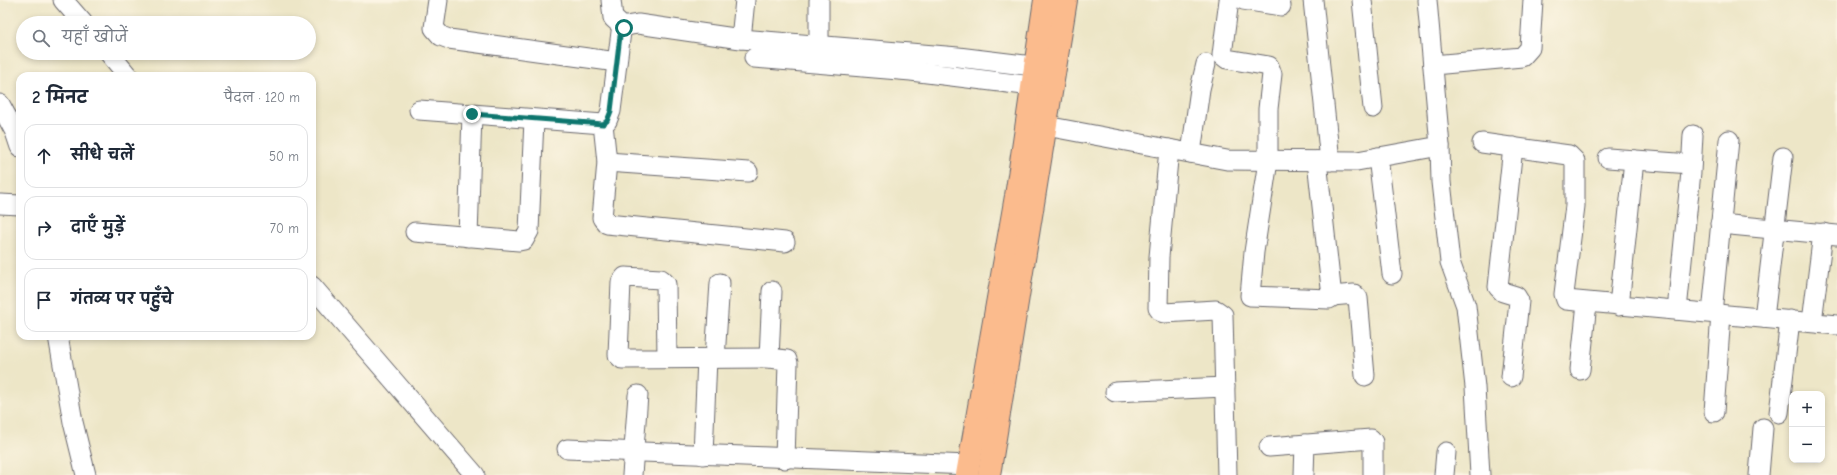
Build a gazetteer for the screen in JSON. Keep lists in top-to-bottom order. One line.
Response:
{"page":{"search":"यहाँ खोजें","heading":["2 मिनट","पैदल · 120 m"],"list":[["सीधे चलें","50 m"],["दाएँ मुड़ें","70 m"],"गंतव्य पर पहुँचे"],"map_buttons":["+","−"]}}
